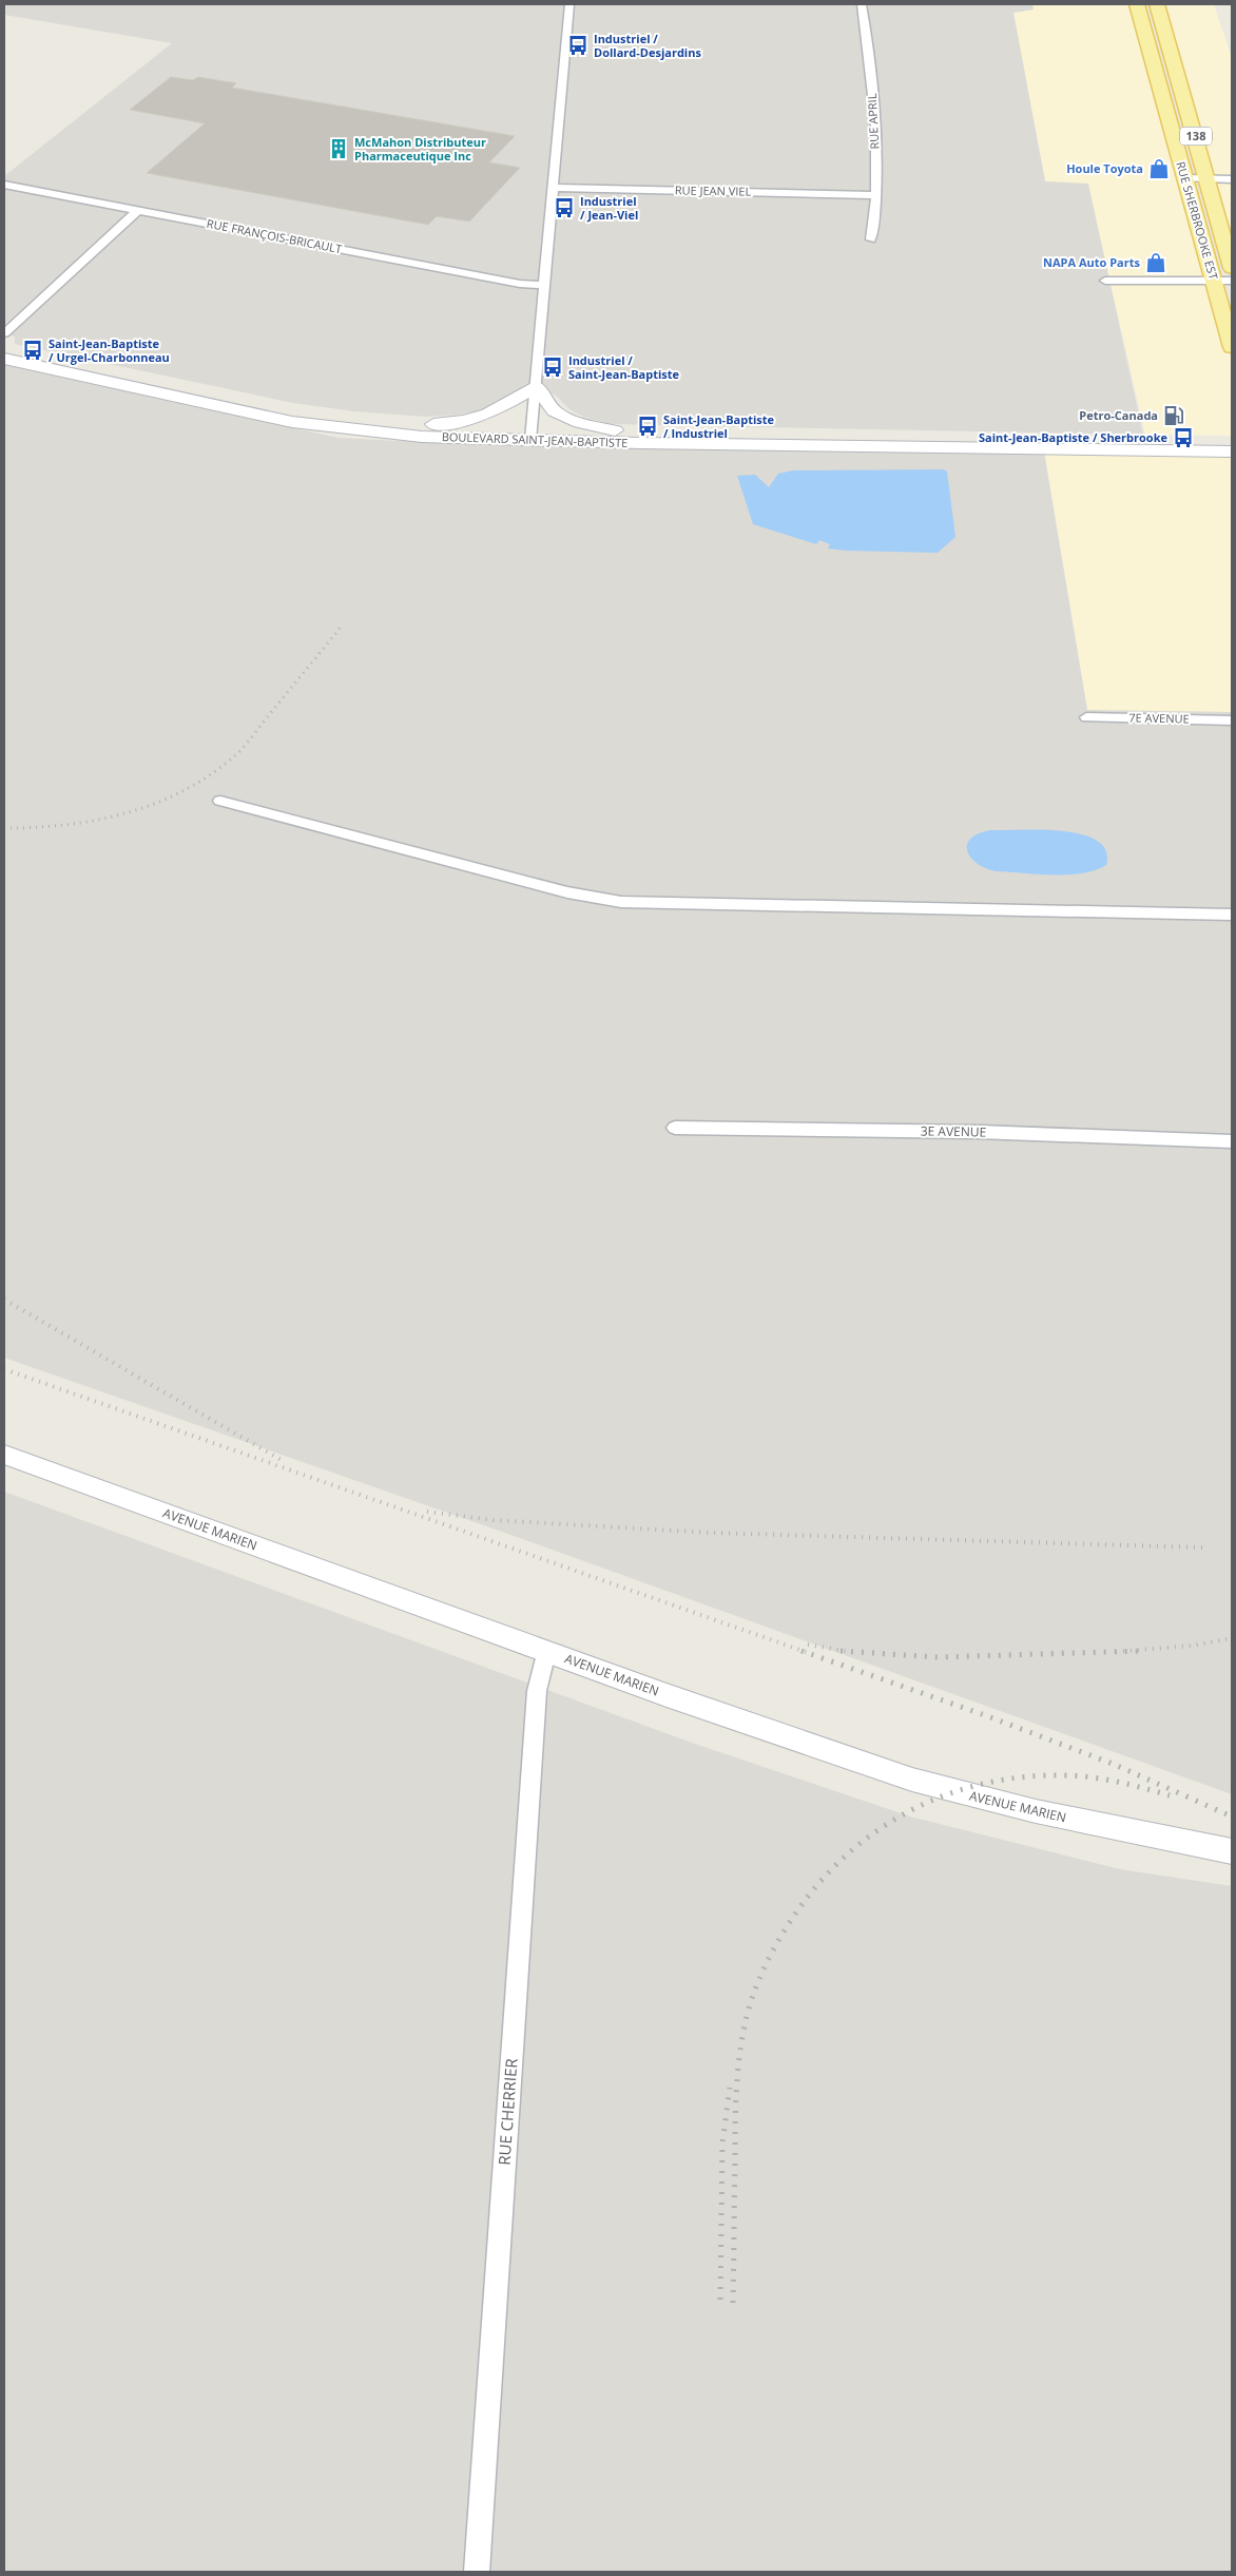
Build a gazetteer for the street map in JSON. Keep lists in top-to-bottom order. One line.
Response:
{"streets":{"main road":["138","RUE SHERBROOKE EST","BOULEVARD SAINT-JEAN-BAPTISTE"],"street":["RUE APRIL","RUE JEAN VIEL","RUE FRANÇOIS-BRICAULT","7E AVENUE","3E AVENUE","AVENUE MARIEN","RUE CHERRIER"]},"crossings":[["RUE APRIL","RUE JEAN VIEL"],["AVENUE MARIEN","RUE CHERRIER"]],"places":{"bus stop":["Industriel / Dollard-Desjardins","Industriel / Jean-Viel","Saint-Jean-Baptiste / Urgel-Charbonneau","Industriel / Saint-Jean-Baptiste","Saint-Jean-Baptiste / Industriel","Saint-Jean-Baptiste / Sherbrooke"],"building":["McMahon Distributeur Pharmaceutique Inc"],"shop":["Houle Toyota","NAPA Auto Parts"],"fuel station":["Petro-Canada"]}}
